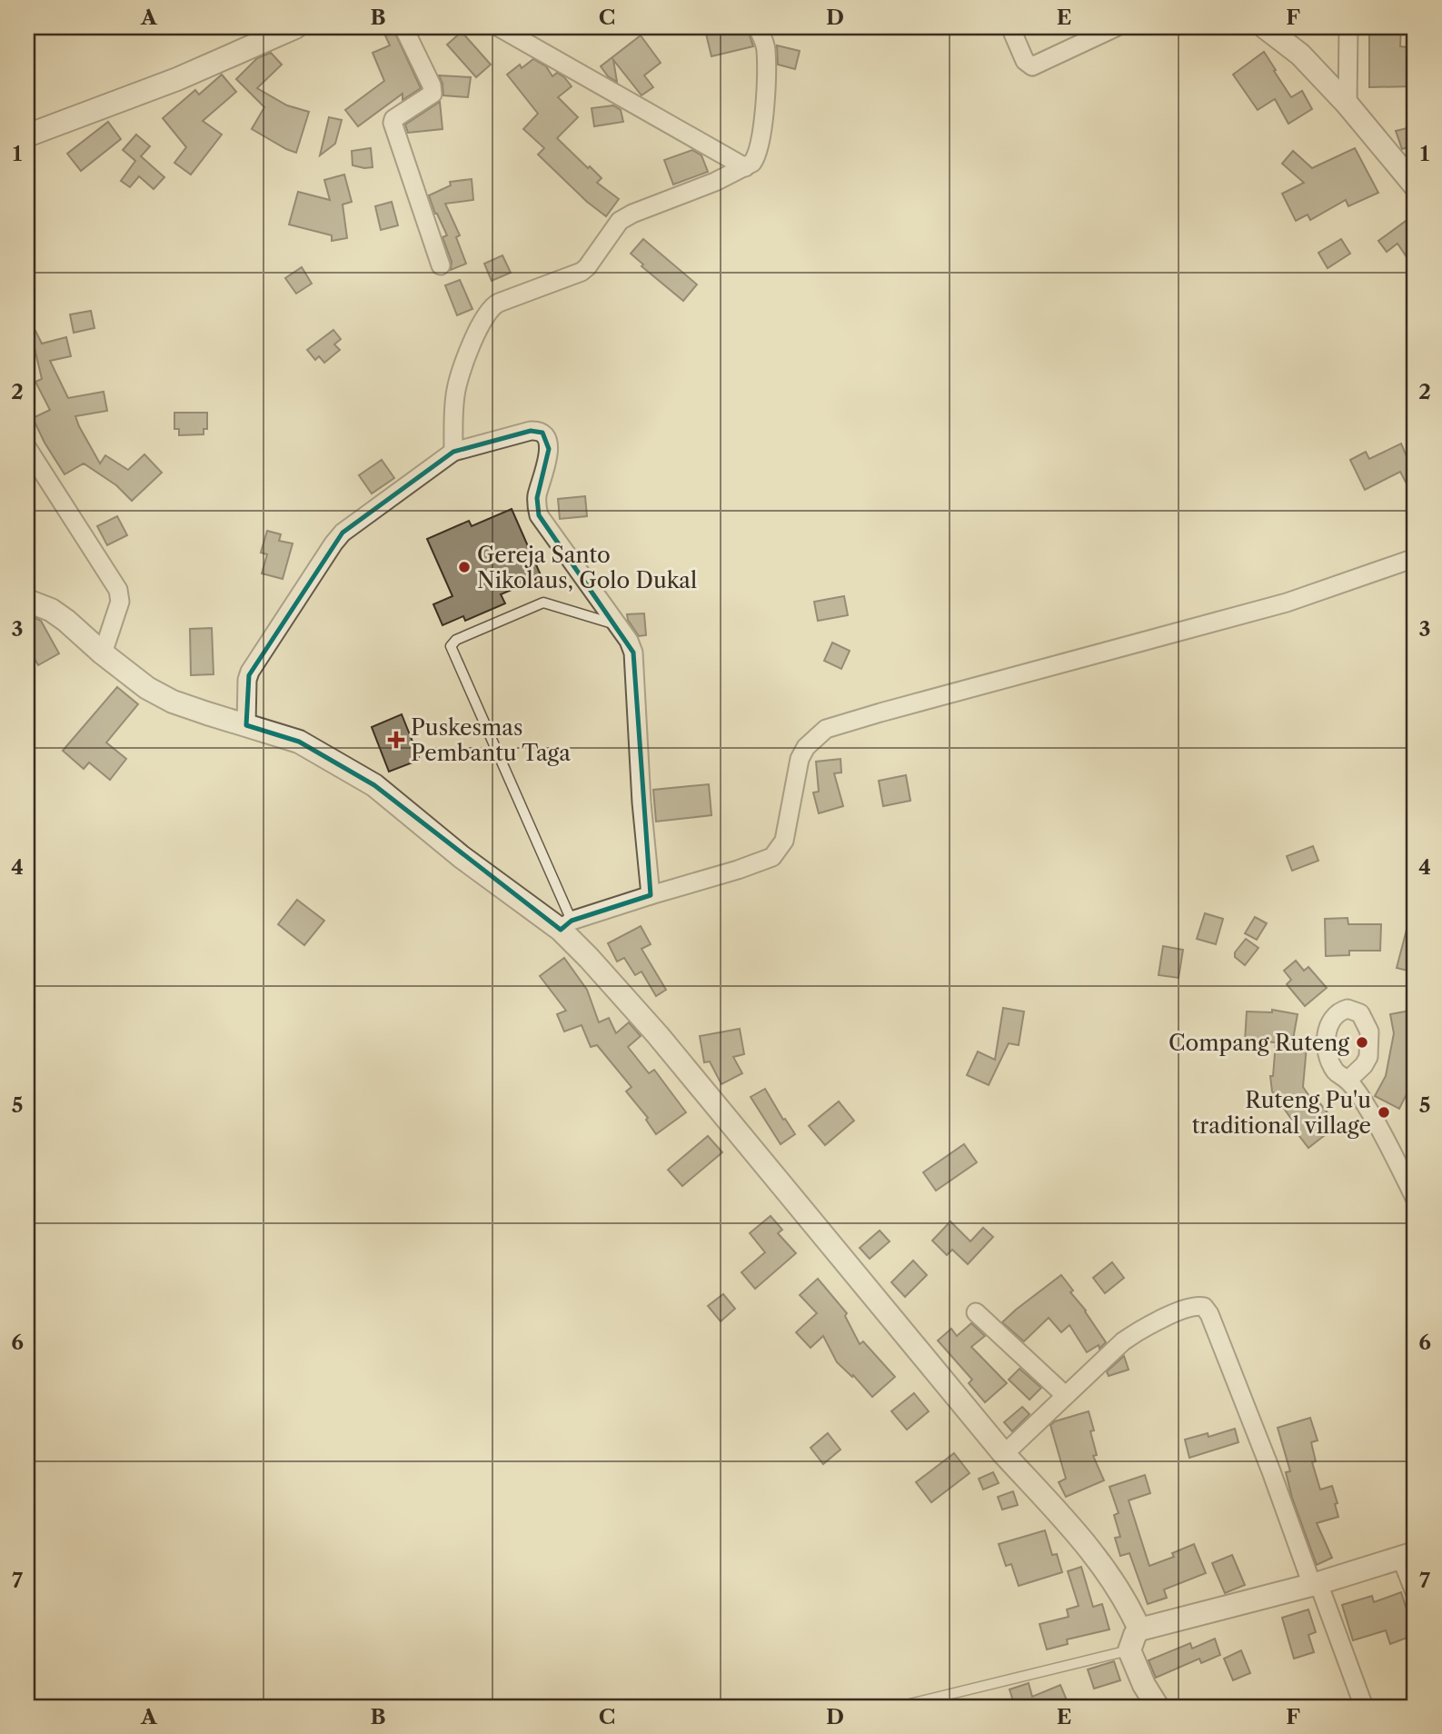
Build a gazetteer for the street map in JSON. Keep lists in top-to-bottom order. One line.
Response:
{"places":{"other":["Gereja Santo Nikolaus, Golo Dukal","Compang Ruteng","Ruteng Pu'u traditional village"],"health":["Puskesmas Pembantu Taga"]},"grid":{"columns":["A","B","C","D","E","F"],"rows":["1","2","3","4","5","6","7"]}}
